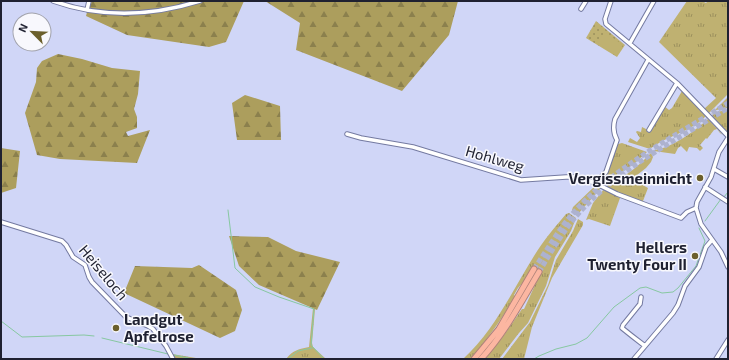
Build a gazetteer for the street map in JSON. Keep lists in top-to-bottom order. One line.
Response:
{"streets":{"street":["Hohlweg","Heiseloch"]},"places":["Vergissmeinnicht","Hellers Twenty Four II","Landgut Apfelrose"],"north":"top left"}
